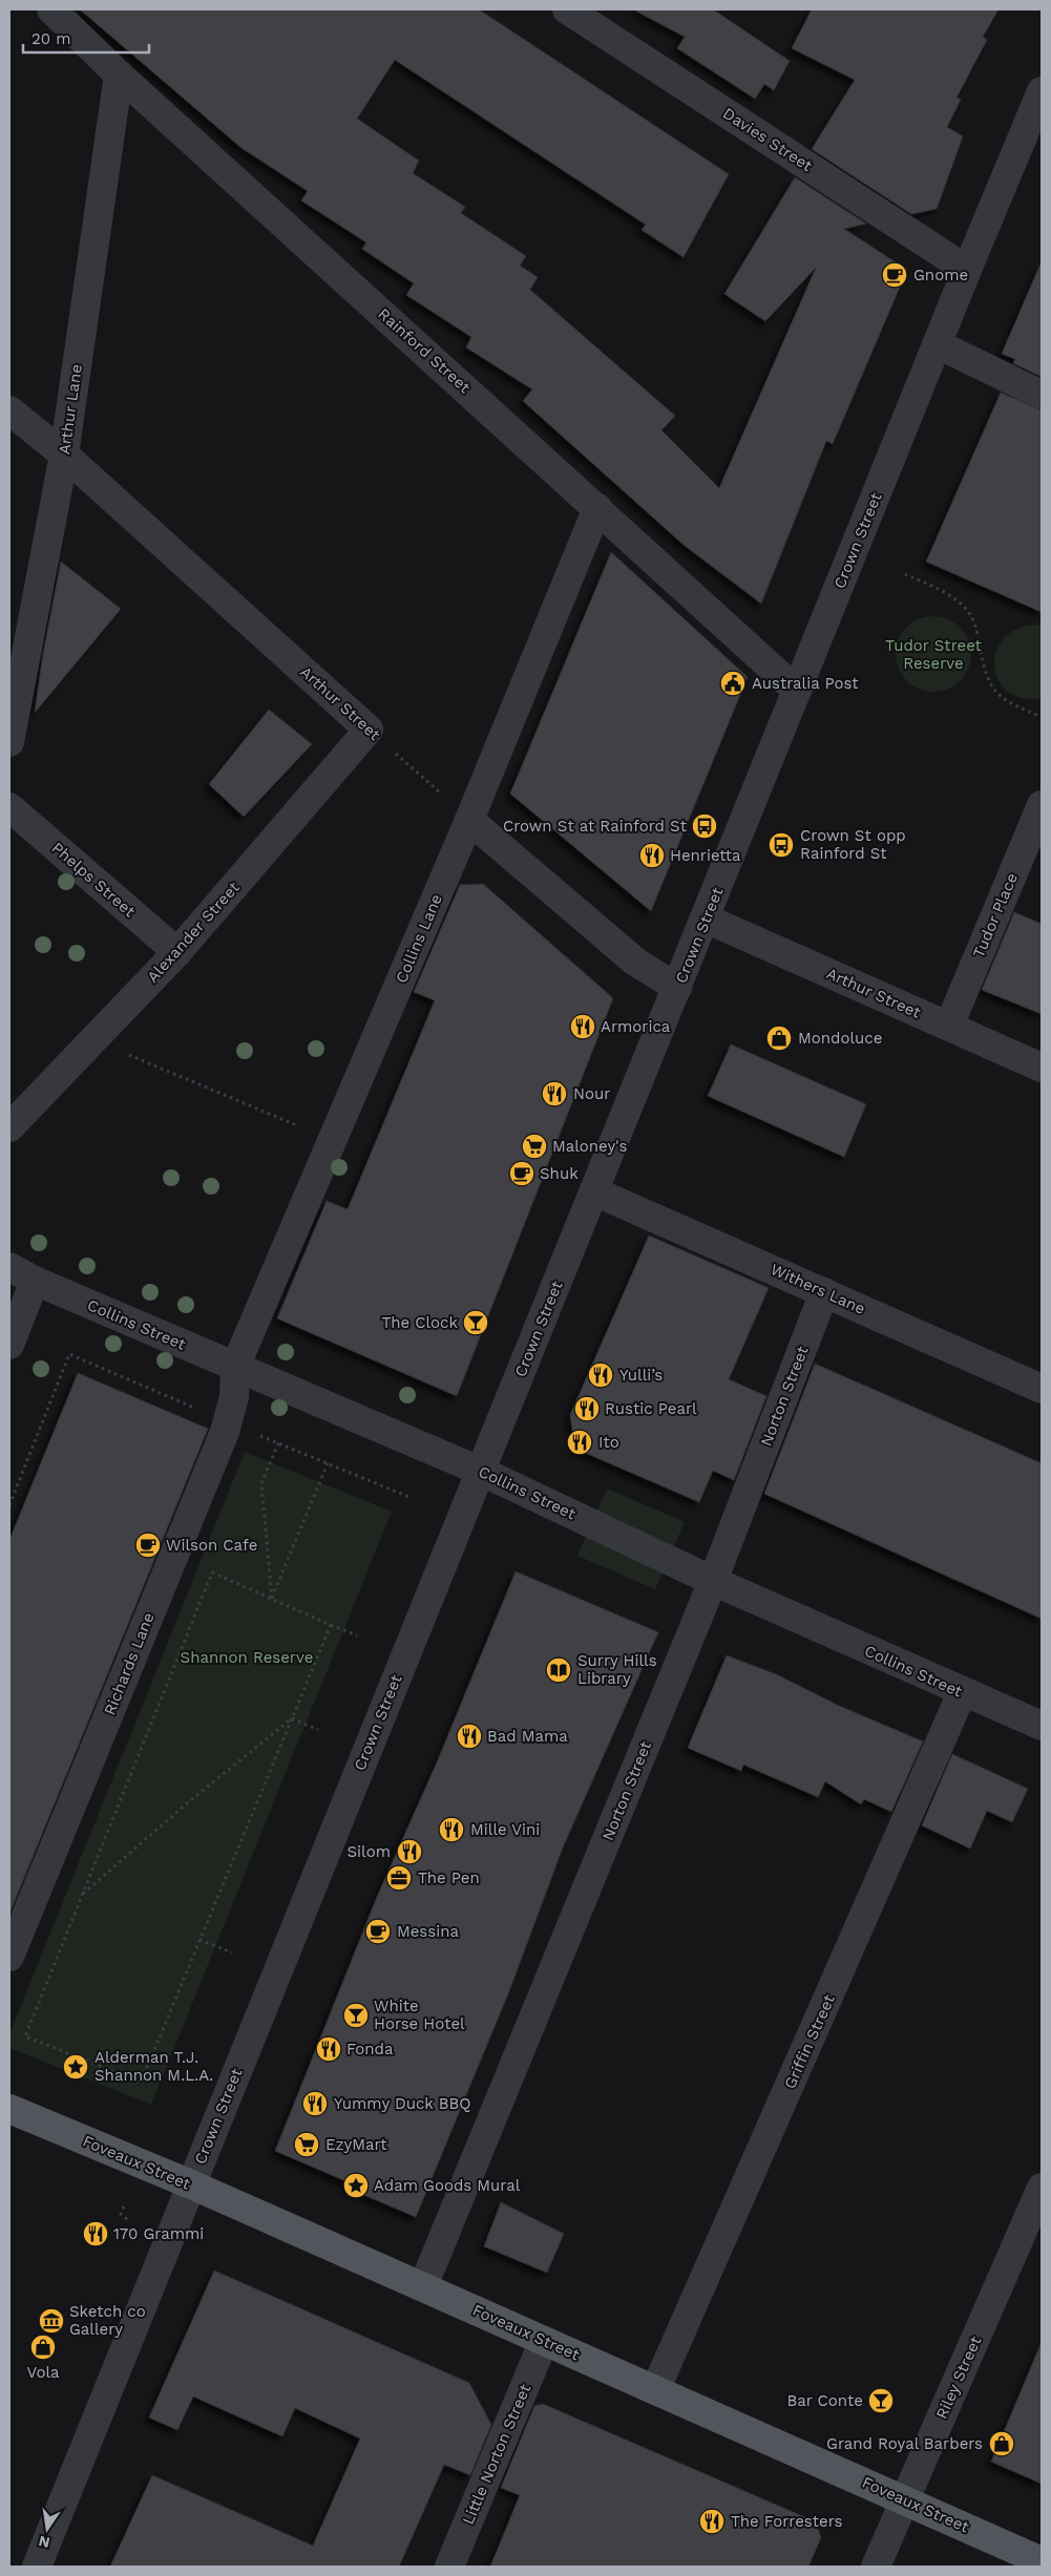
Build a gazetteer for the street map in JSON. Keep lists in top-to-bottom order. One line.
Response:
{"streets":{"main road":["Foveaux Street"],"street":["Davies Street","Rainford Street","Arthur Lane","Crown Street","Arthur Street","Phelps Street","Tudor Place","Alexander Street","Collins Lane","Withers Lane","Collins Street","Norton Street","Richards Lane","Griffin Street","Riley Street","Little Norton Street"]},"crossings":[["Davies Street","Crown Street"],["Rainford Street","Arthur Lane"],["Rainford Street","Crown Street"],["Rainford Street","Collins Lane"],["Arthur Lane","Arthur Street"],["Crown Street","Arthur Street"],["Crown Street","Withers Lane"],["Crown Street","Collins Street"],["Crown Street","Foveaux Street"],["Arthur Street","Tudor Place"],["Arthur Street","Alexander Street"],["Arthur Street","Collins Lane"],["Phelps Street","Alexander Street"],["Collins Lane","Collins Street"],["Collins Lane","Richards Lane"],["Withers Lane","Norton Street"],["Collins Street","Norton Street"],["Collins Street","Richards Lane"],["Collins Street","Griffin Street"],["Norton Street","Foveaux Street"],["Griffin Street","Foveaux Street"],["Foveaux Street","Riley Street"],["Foveaux Street","Little Norton Street"]],"parks":["Tudor Street Reserve","Shannon Reserve"],"places":{"cafe":["Gnome","Shuk","Wilson Cafe","Messina"],"public building":["Australia Post"],"bus stop":["Crown St at Rainford St","Crown St opp Rainford St"],"restaurant":["Henrietta","Armorica","Nour","Yulli’s","Rustic Pearl","Ito","Bad Mama","Mille Vini","Silom","Fonda","Yummy Duck BBQ","170 Grammi","The Forresters"],"shop":["Mondoluce","Vola","Grand Royal Barbers"],"supermarket":["Maloney's","EzyMart"],"bar":["The Clock","White Horse Hotel","Bar Conte"],"library":["Surry Hills Library"],"office":["The Pen"],"place":["Alderman T.J. Shannon M.L.A.","Adam Goods Mural"],"museum":["Sketch co Gallery"]},"scale_bar":"20 m","north":"bottom"}
